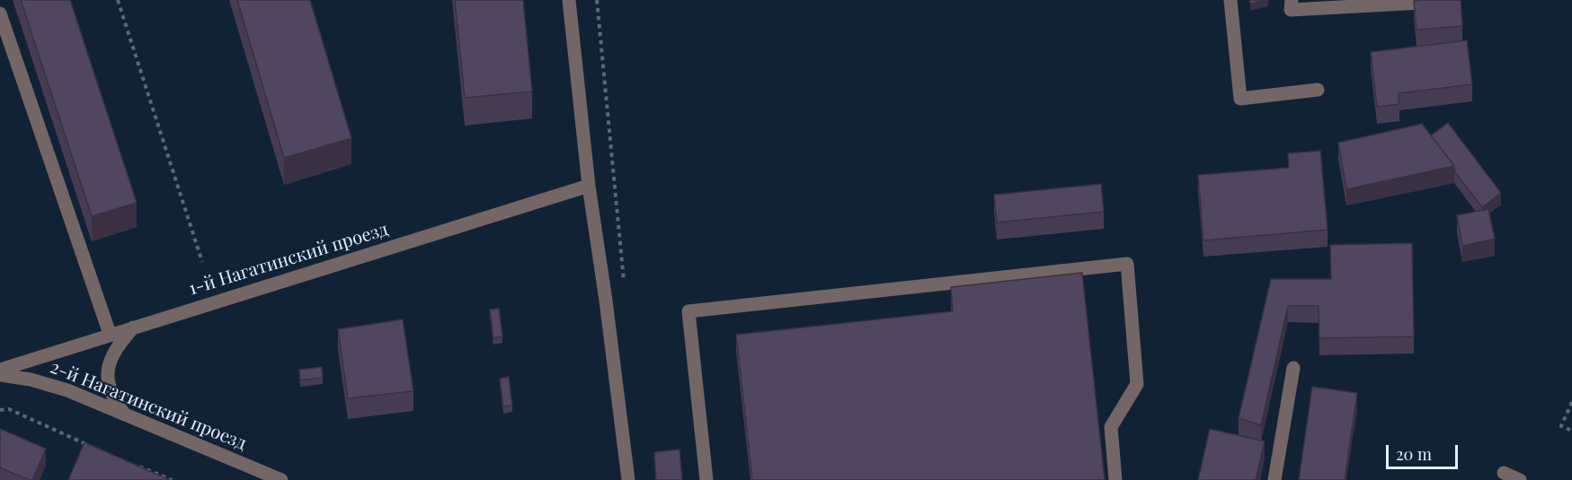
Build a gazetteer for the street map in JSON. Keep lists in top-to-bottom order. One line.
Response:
{"streets":{"street":["1-й Нагатинский проезд","2-й Нагатинский проезд"]},"scale_bar":"20 m"}
